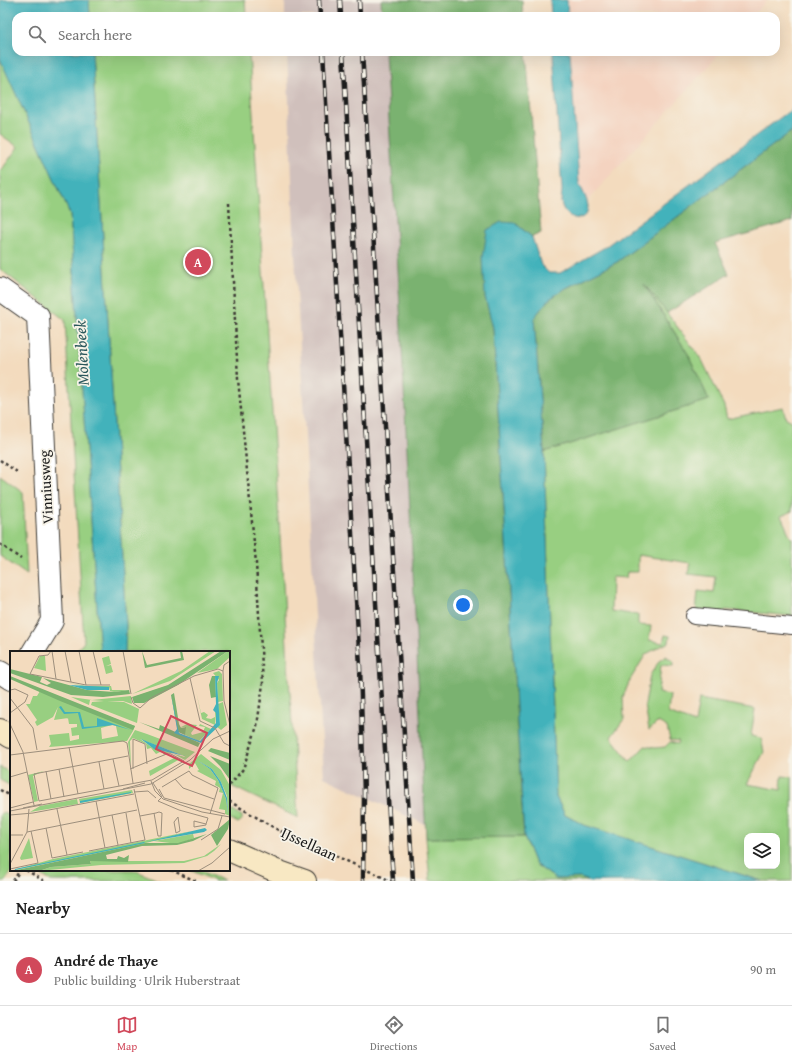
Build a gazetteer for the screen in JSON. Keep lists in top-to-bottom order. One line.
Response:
{"streets":{"street":["Vinniusweg"],"path":["IJssellaan"]},"water":["Molenbeek"],"page":{"search":"Search here","pins":"A","heading":"Nearby","list":[{"mark":"A","name":"André de Thaye","note":"Public building · Ulrik Huberstraat","value":"90 m"}],"nav":["Map","Directions","Saved"]}}
